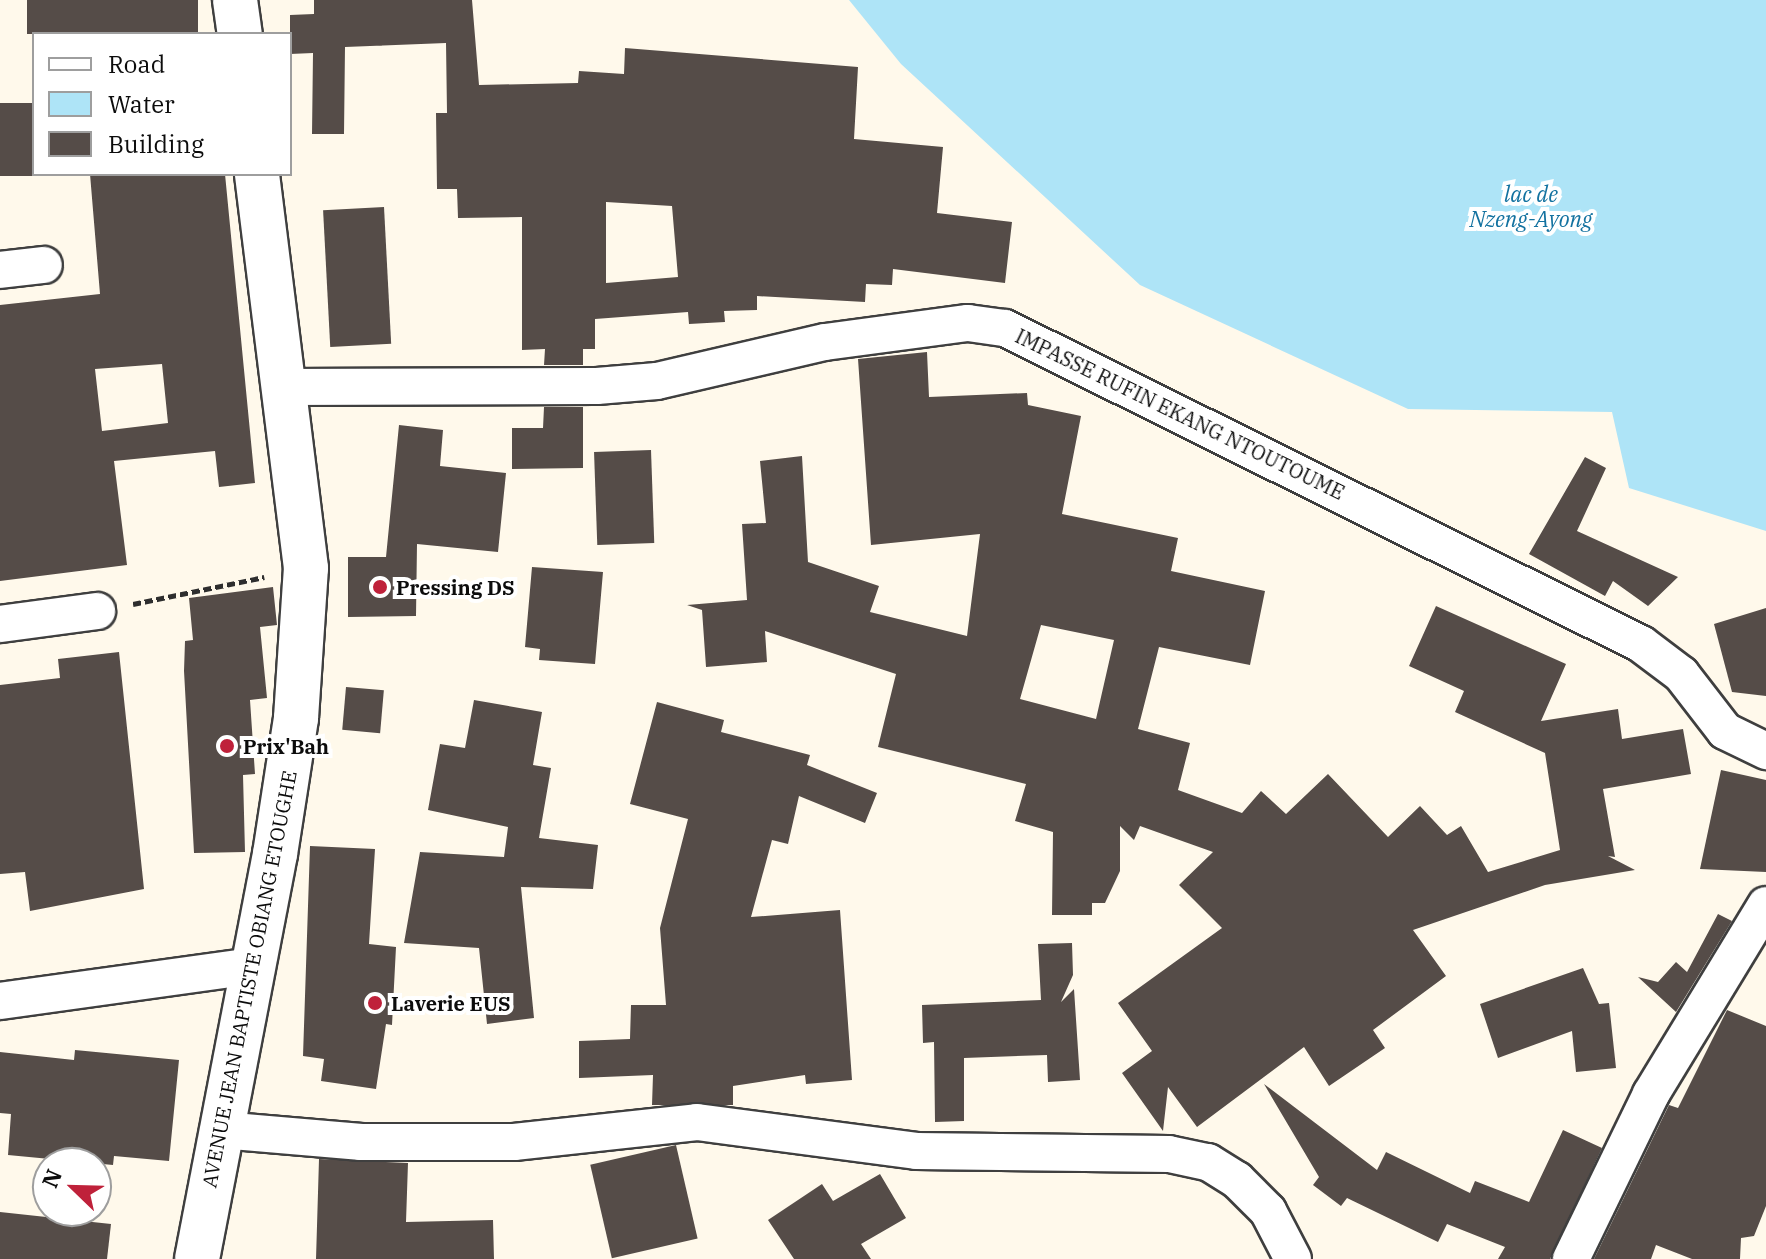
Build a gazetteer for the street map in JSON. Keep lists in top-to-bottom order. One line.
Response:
{"streets":{"street":["IMPASSE RUFIN EKANG NTOUTOUME","AVENUE JEAN BAPTISTE OBIANG ETOUGHE"]},"crossings":[["IMPASSE RUFIN EKANG NTOUTOUME","AVENUE JEAN BAPTISTE OBIANG ETOUGHE"]],"water":["lac de Nzeng-Ayong"],"places":["Pressing DS","Prix'Bah","Laverie EUS"],"legend":["Road","Water","Building"],"north":"top left"}
